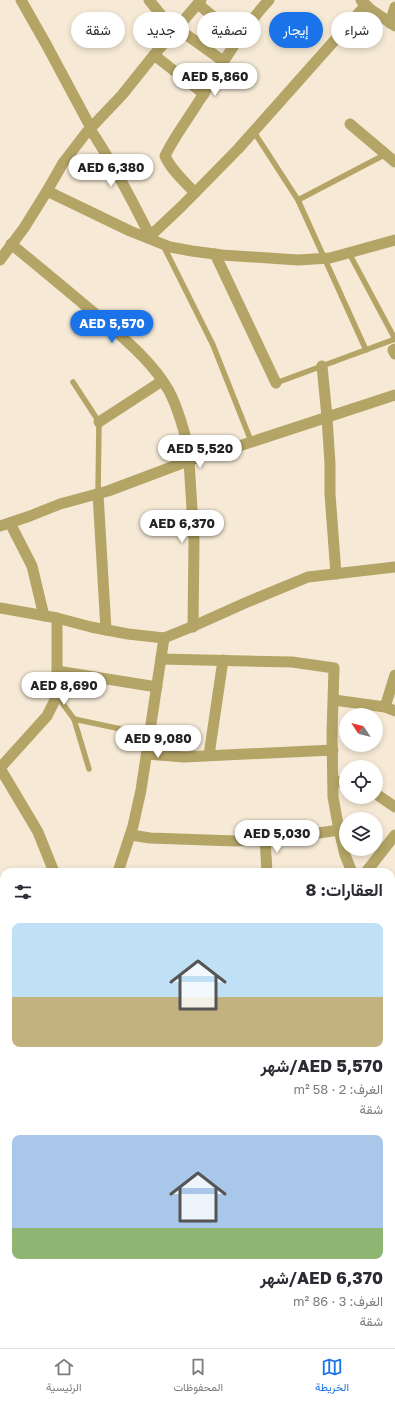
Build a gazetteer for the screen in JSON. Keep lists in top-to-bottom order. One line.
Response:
{"north":"top left","page":{"chip":["شراء","إيجار","تصفية","جديد","شقة"],"price":["AED 5,860","AED 6,380","AED 5,570","AED 5,520","AED 6,370","AED 8,690","AED 9,080","AED 5,030"],"heading":"العقارات: 8","list":[{"name":"AED 5,570/شهر","note":"الغرف: 2 · 58 m² · شقة"},{"name":"AED 6,370/شهر","note":"الغرف: 3 · 86 m² · شقة"}],"tabs":["الخريطة","المحفوظات","الرئيسية"]}}
